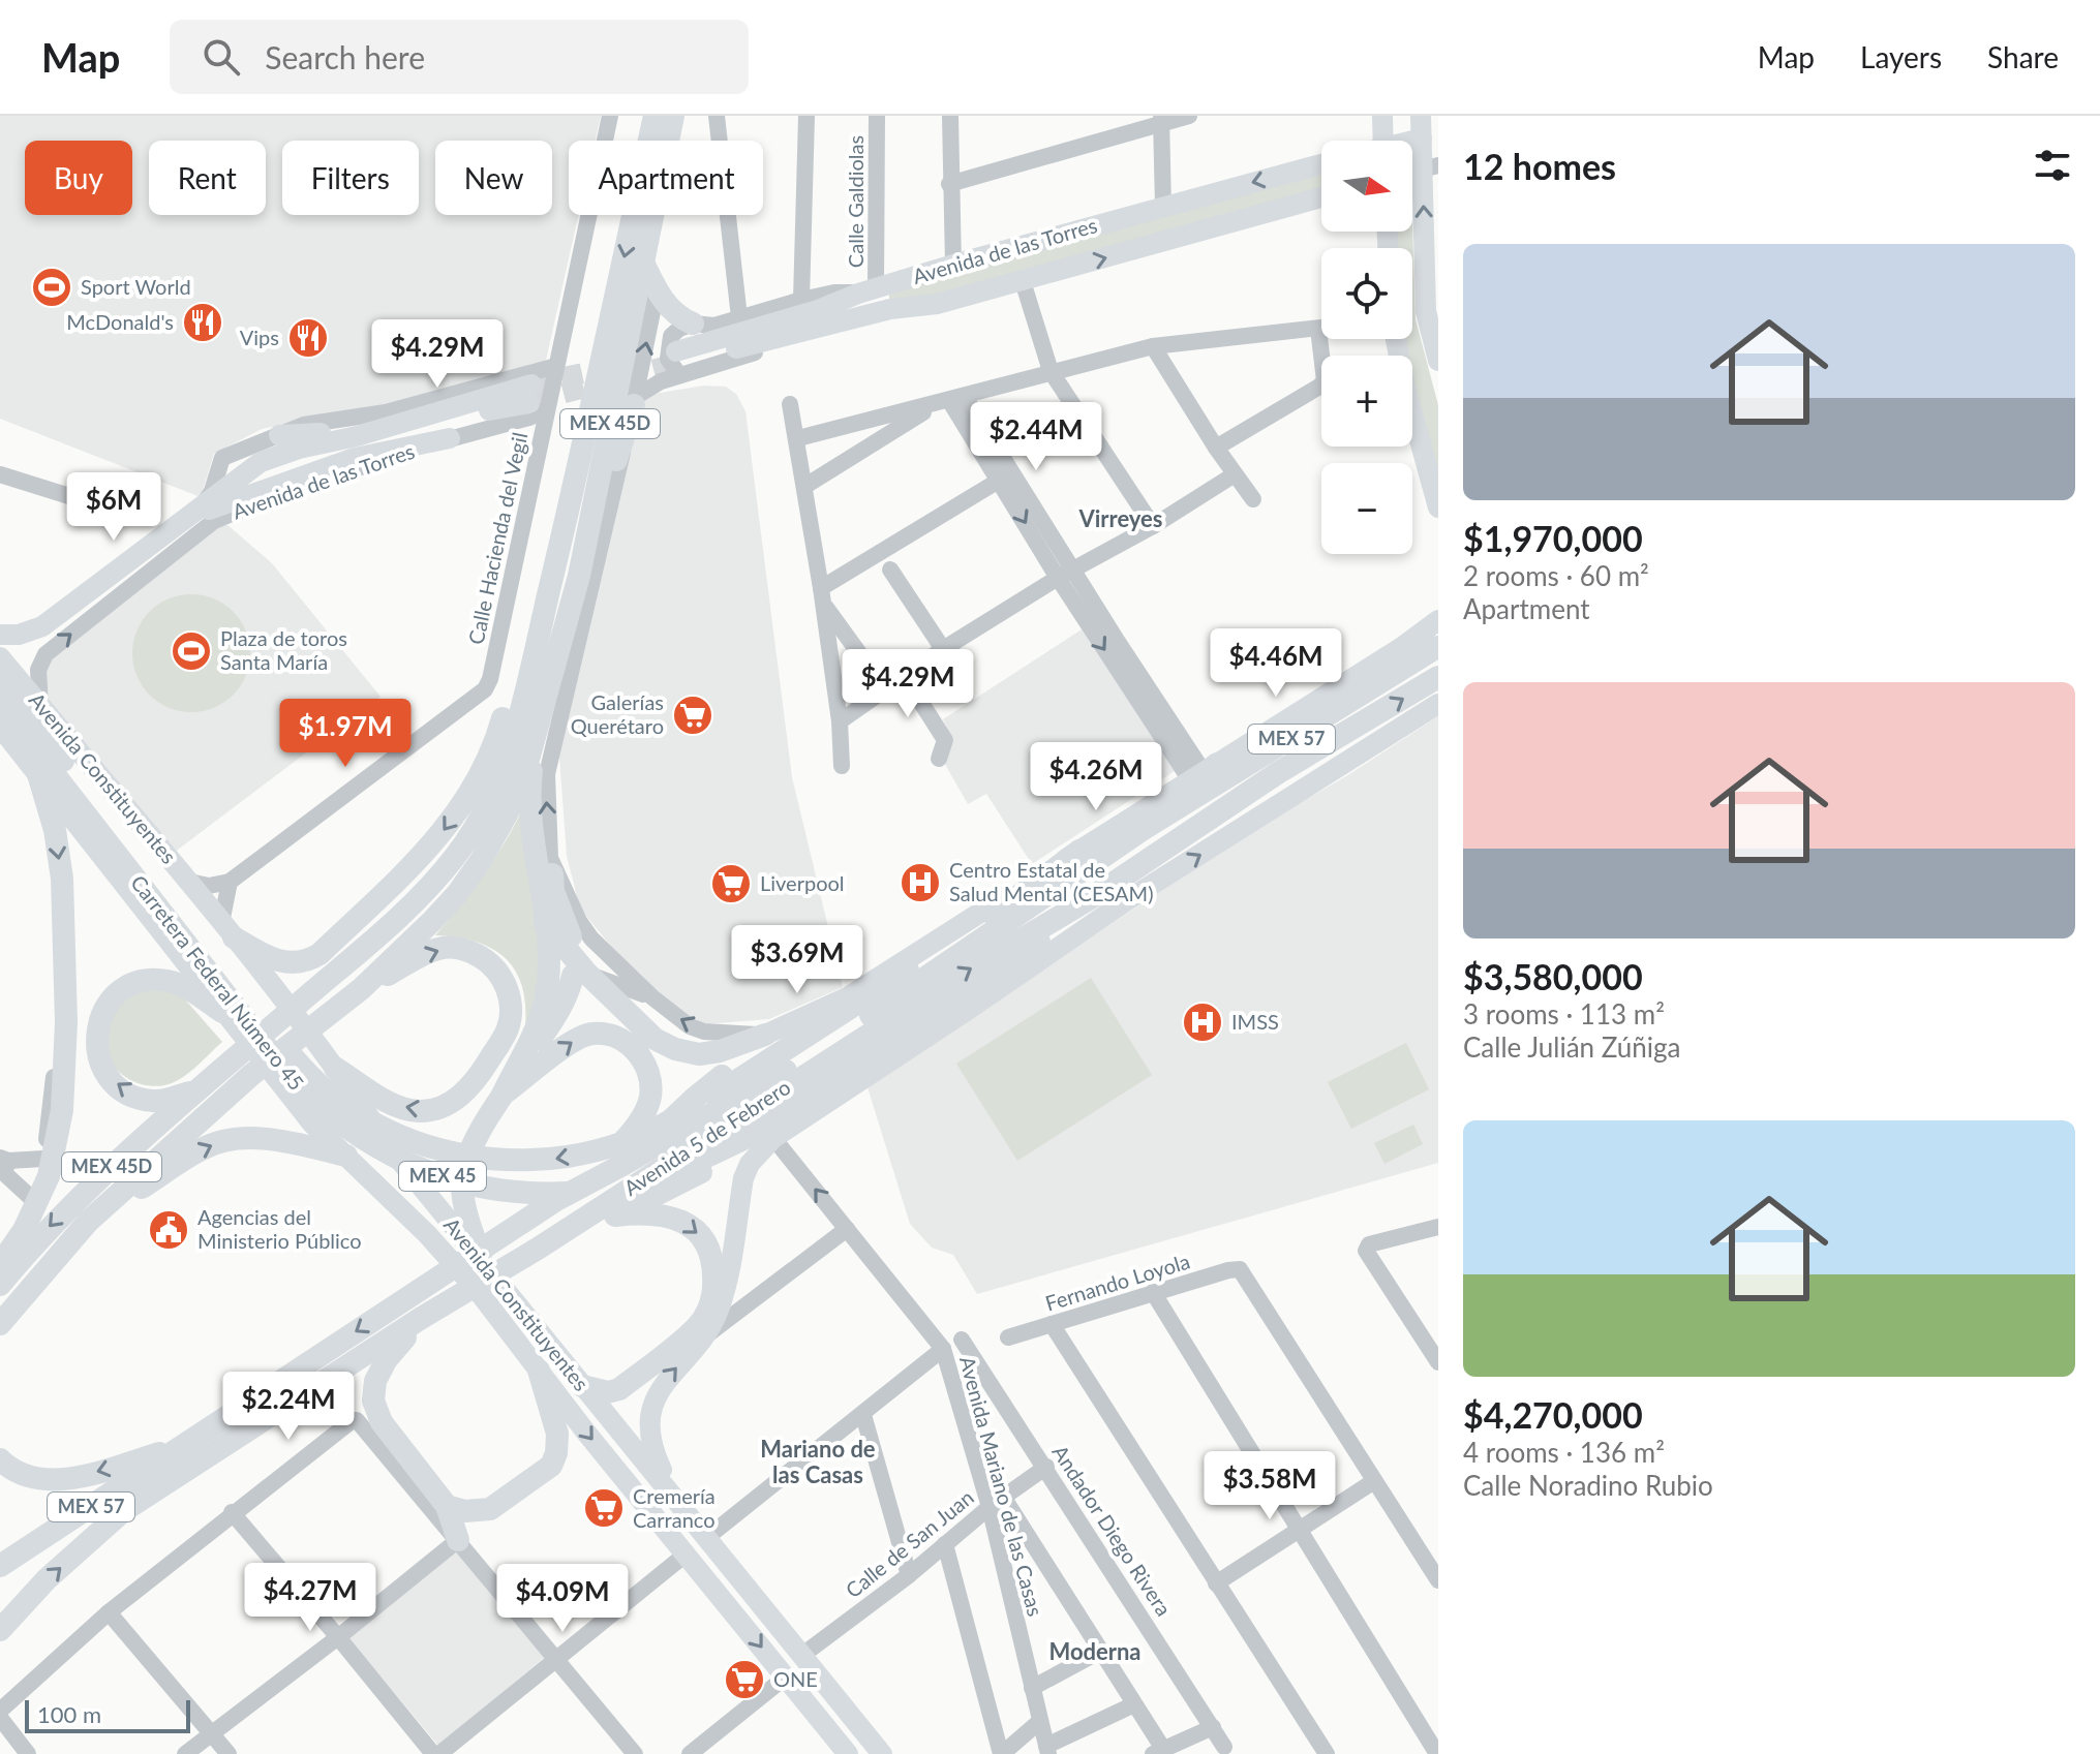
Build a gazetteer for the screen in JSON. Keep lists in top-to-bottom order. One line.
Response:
{"streets":{"highway":["MEX 45D","MEX 57","Carretera Federal Número 45","Avenida 5 de Febrero","MEX 45"],"main road":["Avenida de las Torres","Avenida Constituyentes"],"street":["Calle Galdiolas","Calle Hacienda del Vegil","Fernando Loyola","Avenida Mariano de las Casas","Andador Diego Rivera","Calle de San Juan"]},"crossings":[["Calle Galdiolas","Avenida de las Torres"],["Avenida de las Torres","Calle Hacienda del Vegil"],["Avenida de las Torres","Avenida Constituyentes"],["MEX 57","Avenida 5 de Febrero"],["Avenida Constituyentes","Carretera Federal Número 45"],["Avenida Constituyentes","Avenida 5 de Febrero"],["Avenida Constituyentes","Calle de San Juan"],["Carretera Federal Número 45","Avenida 5 de Febrero"],["Avenida 5 de Febrero","Avenida Mariano de las Casas"],["Avenida Mariano de las Casas","Calle de San Juan"],["Andador Diego Rivera","Calle de San Juan"]],"one_way":["Carretera Federal Número 45"],"districts":["Virreyes","Mariano de las Casas","Moderna"],"places":{"sports":["Sport World","Plaza de toros Santa María"],"restaurant":["McDonald's","Vips"],"supermarket":["Galerías Querétaro","Liverpool","Cremería Carranco","ONE"],"hospital":["Centro Estatal de Salud Mental (CESAM)","IMSS"],"public building":["Agencias del Ministerio Público"]},"scale_bar":"100 m","north":"right","page":{"header":"Map","search":"Search here","nav":["Map","Layers","Share"],"heading":"12 homes","map_buttons":["+","−"],"chip":["Buy","Rent","Filters","New","Apartment"],"list":[{"name":"$1,970,000","note":"2 rooms · 60 m² · Apartment"},{"name":"$3,580,000","note":"3 rooms · 113 m² · Calle Julián Zúñiga"},{"name":"$4,270,000","note":"4 rooms · 136 m² · Calle Noradino Rubio"}],"price":["$4.29M","$2.44M","$6M","$4.46M","$4.29M","$1.97M","$4.26M","$3.69M","$2.24M","$3.58M","$4.27M","$4.09M"],"scale":"100 m"}}
